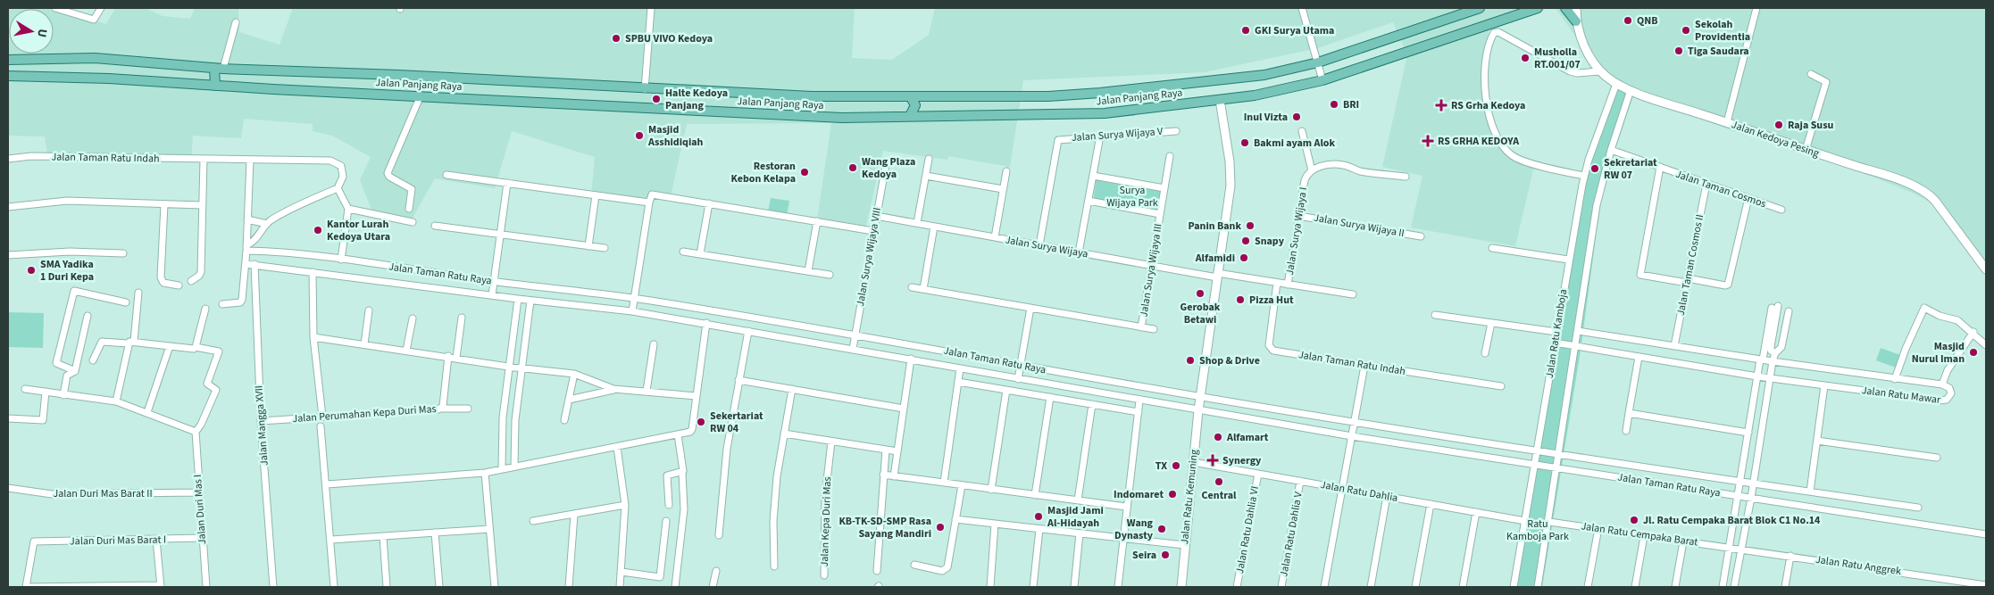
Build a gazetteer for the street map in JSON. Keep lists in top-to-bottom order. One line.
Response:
{"streets":{"main road":["Jalan Panjang Raya"],"street":["Jalan Surya Wijaya V","Jalan Kedoya Pesing","Jalan Taman Ratu Indah","Jalan Taman Cosmos","Jalan Surya Wijaya II","Jalan Surya Wijaya I","Jalan Surya Wijaya","Jalan Surya Wijaya VIII","Jalan Taman Cosmos II","Jalan Surya Wijaya III","Jalan Taman Ratu Raya","Jalan Ratu Kamboja","Jalan Ratu Mawar","Jalan Perumahan Kepa Duri Mas","Jalan Mangga XVII","Jalan Ratu Dahlia","Jalan Duri Mas Barat II","Jalan Ratu Kemuning","Jalan Duri Mas I","Jalan Kepa Duri Mas","Jalan Ratu Dahlia VI","Jalan Ratu Dahlia V","Jalan Ratu Cempaka Barat","Jalan Duri Mas Barat I","Jalan Ratu Anggrek"]},"crossings":[["Jalan Surya Wijaya V","Jalan Surya Wijaya"],["Jalan Kedoya Pesing","Jalan Ratu Kamboja"],["Jalan Taman Ratu Indah","Jalan Surya Wijaya"],["Jalan Taman Cosmos","Jalan Taman Cosmos II"],["Jalan Taman Cosmos","Jalan Ratu Kamboja"],["Jalan Surya Wijaya II","Jalan Surya Wijaya I"],["Jalan Surya Wijaya I","Jalan Surya Wijaya"],["Jalan Surya Wijaya","Jalan Surya Wijaya VIII"],["Jalan Surya Wijaya","Jalan Surya Wijaya III"],["Jalan Surya Wijaya VIII","Jalan Taman Ratu Raya"],["Jalan Taman Cosmos II","Jalan Ratu Mawar"],["Jalan Taman Ratu Raya","Jalan Ratu Kamboja"],["Jalan Taman Ratu Raya","Jalan Mangga XVII"],["Jalan Taman Ratu Raya","Jalan Ratu Kemuning"],["Jalan Ratu Kamboja","Jalan Ratu Mawar"],["Jalan Ratu Kamboja","Jalan Ratu Dahlia"],["Jalan Ratu Kamboja","Jalan Ratu Cempaka Barat"],["Jalan Perumahan Kepa Duri Mas","Jalan Mangga XVII"],["Jalan Ratu Dahlia","Jalan Ratu Kemuning"],["Jalan Ratu Dahlia","Jalan Ratu Dahlia VI"],["Jalan Ratu Dahlia","Jalan Ratu Dahlia V"],["Jalan Duri Mas Barat II","Jalan Duri Mas I"],["Jalan Duri Mas I","Jalan Duri Mas Barat I"],["Jalan Ratu Cempaka Barat","Jalan Ratu Anggrek"]],"parks":["Surya Wijaya Park","Ratu Kamboja Park"],"places":{"other":["QNB","GKI Surya Utama","Sekolah Providentia","SPBU VIVO Kedoya","Tiga Saudara","Musholla RT.001/07","Halte Kedoya Panjang","BRI","Inul Vizta","Raja Susu","Masjid Asshidiqiah","Bakmi ayam Alok","Wang Plaza Kedoya","Sekretariat RW 07","Restoran Kebon Kelapa","Panin Bank","Kantor Lurah Kedoya Utara","Snapy","Alfamidi","SMA Yadika 1 Duri Kepa","Gerobak Betawi","Pizza Hut","Masjid Nurul Iman","Shop & Drive","Sekertariat RW 04","Alfamart","TX","Central","Indomaret","Masjid Jami Al-Hidayah","Jl. Ratu Cempaka Barat Blok C1 No.14","KB-TK-SD-SMP Rasa Sayang Mandiri","Wang Dynasty","Seira"],"health":["RS Grha Kedoya","RS GRHA KEDOYA","Synergy"]},"north":"right"}
